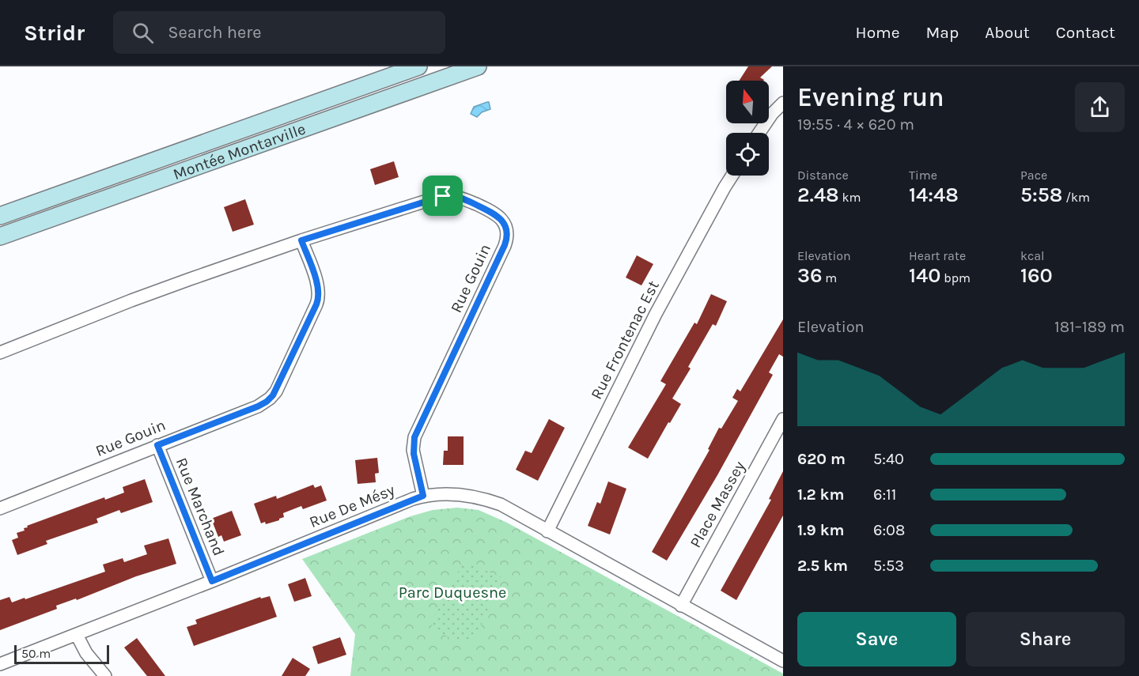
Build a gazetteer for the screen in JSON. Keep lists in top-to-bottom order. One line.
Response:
{"streets":{"street":["Montée Montarville","Rue Gouin","Rue Frontenac Est","Place Massey","Rue De Mésy","Rue Marchand"]},"crossings":[["Rue Gouin","Rue De Mésy"],["Rue Gouin","Rue Marchand"],["Rue Frontenac Est","Rue De Mésy"],["Place Massey","Rue De Mésy"],["Rue De Mésy","Rue Marchand"]],"parks":["Parc Duquesne"],"scale_bar":"50 m","north":"top","page":{"header":"Stridr","search":"Search here","nav":["Home","Map","About","Contact"],"heading":["Evening run","19:55 · 4 × 620 m"],"stats":[["Distance","2.48 km"],["Time","14:48"],["Pace","5:58 /km"],["Elevation","36 m"],["Heart rate","140 bpm"],["kcal","160"]],"chart":["Elevation","181–189 m"],"list":[{"name":"620 m","note":"5:40"},{"name":"1.2 km","note":"6:11"},{"name":"1.9 km","note":"6:08"},{"name":"2.5 km","note":"5:53"}],"buttons":["Save","Share"],"scale":"50 m"}}
